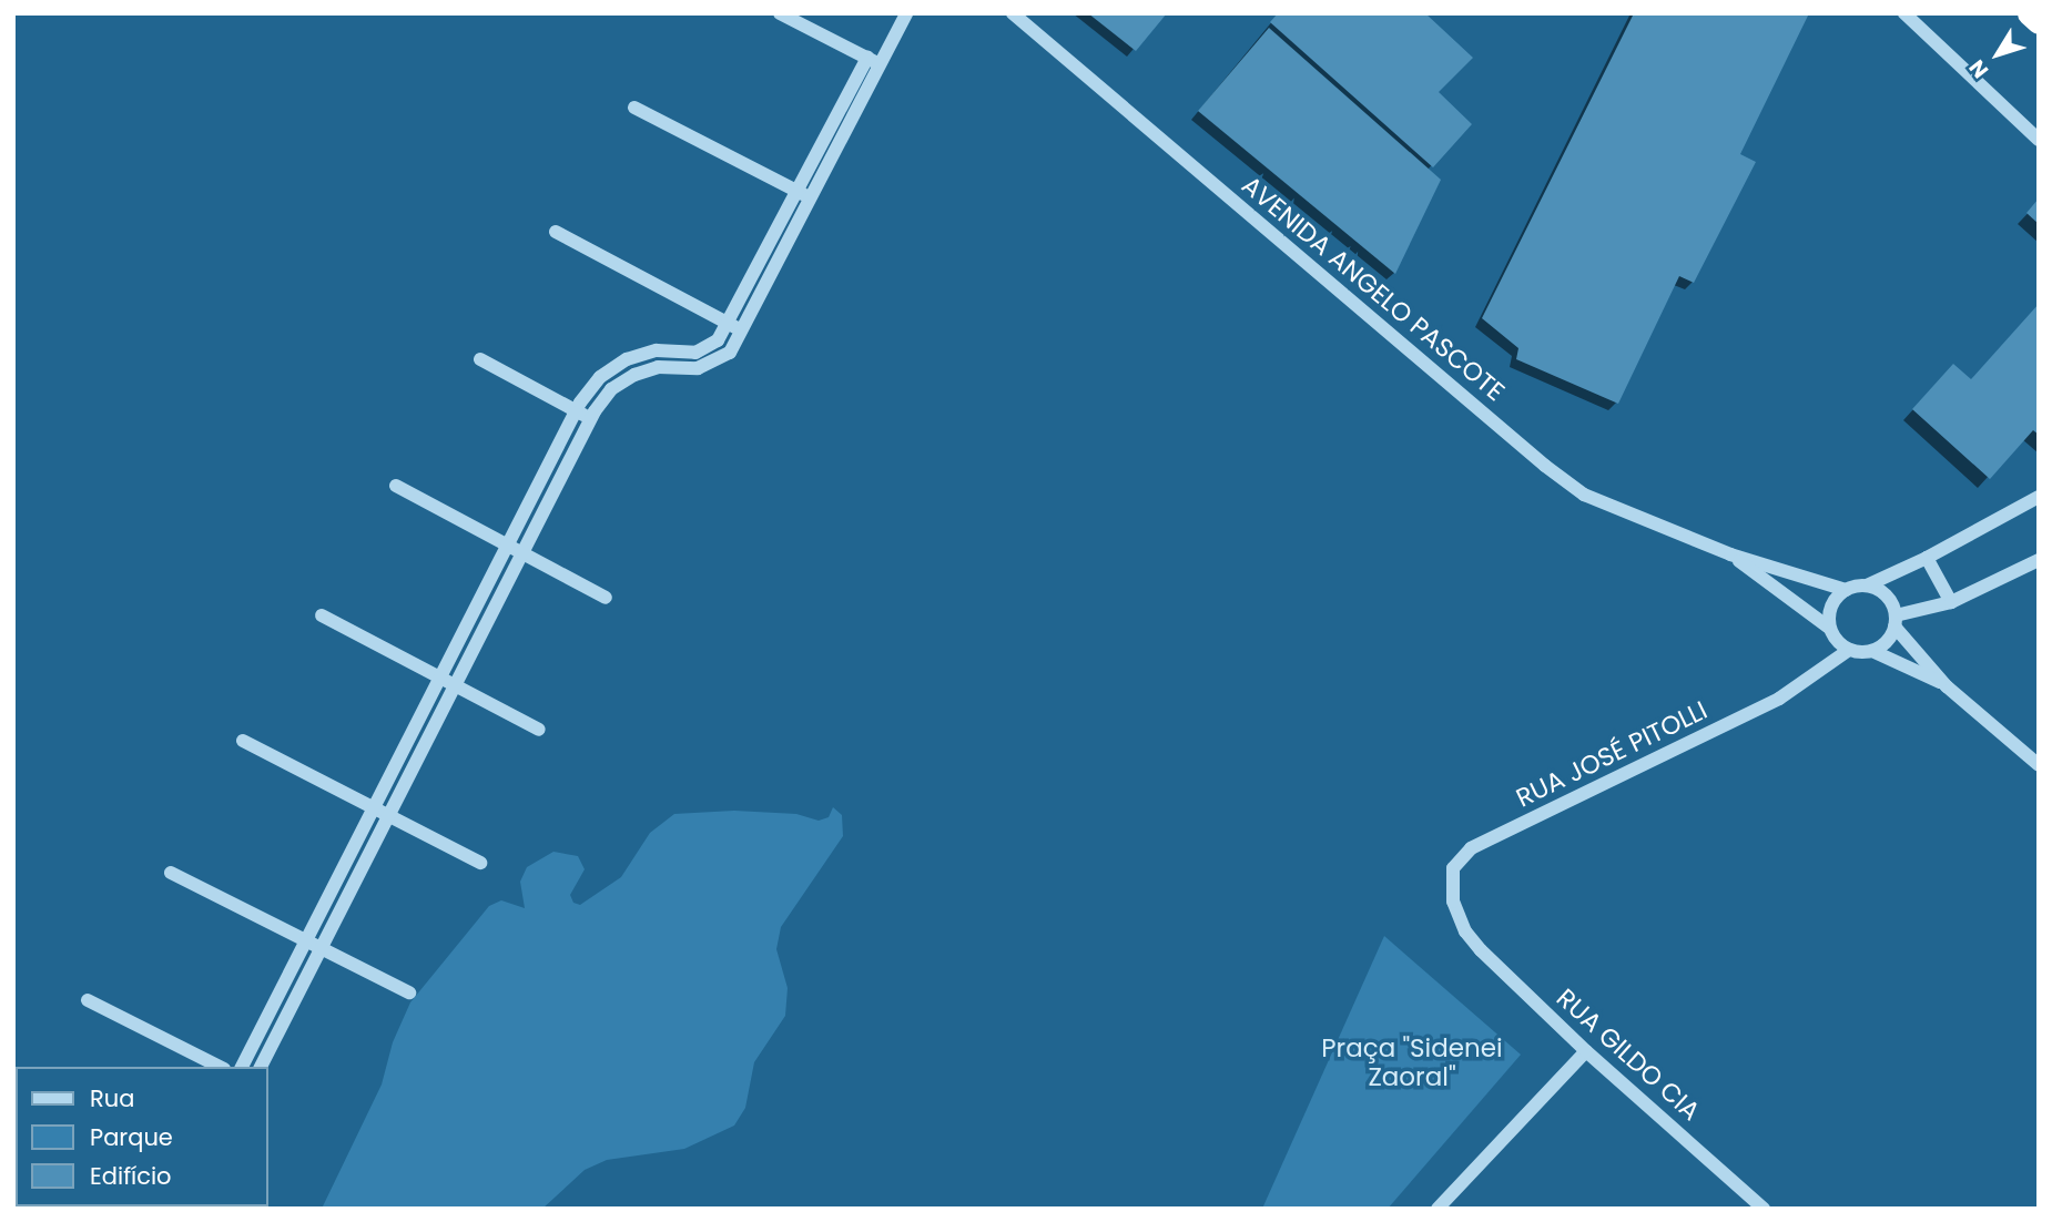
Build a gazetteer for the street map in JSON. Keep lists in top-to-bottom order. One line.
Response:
{"streets":{"street":["AVENIDA ANGELO PASCOTE","RUA JOSÉ PITOLLI","RUA GILDO CIA"]},"crossings":[["AVENIDA ANGELO PASCOTE","RUA JOSÉ PITOLLI"],["RUA JOSÉ PITOLLI","RUA GILDO CIA"]],"parks":["Praça \"Sidenei Zaoral\""],"legend":["Rua","Parque","Edifício"],"north":"bottom left"}
